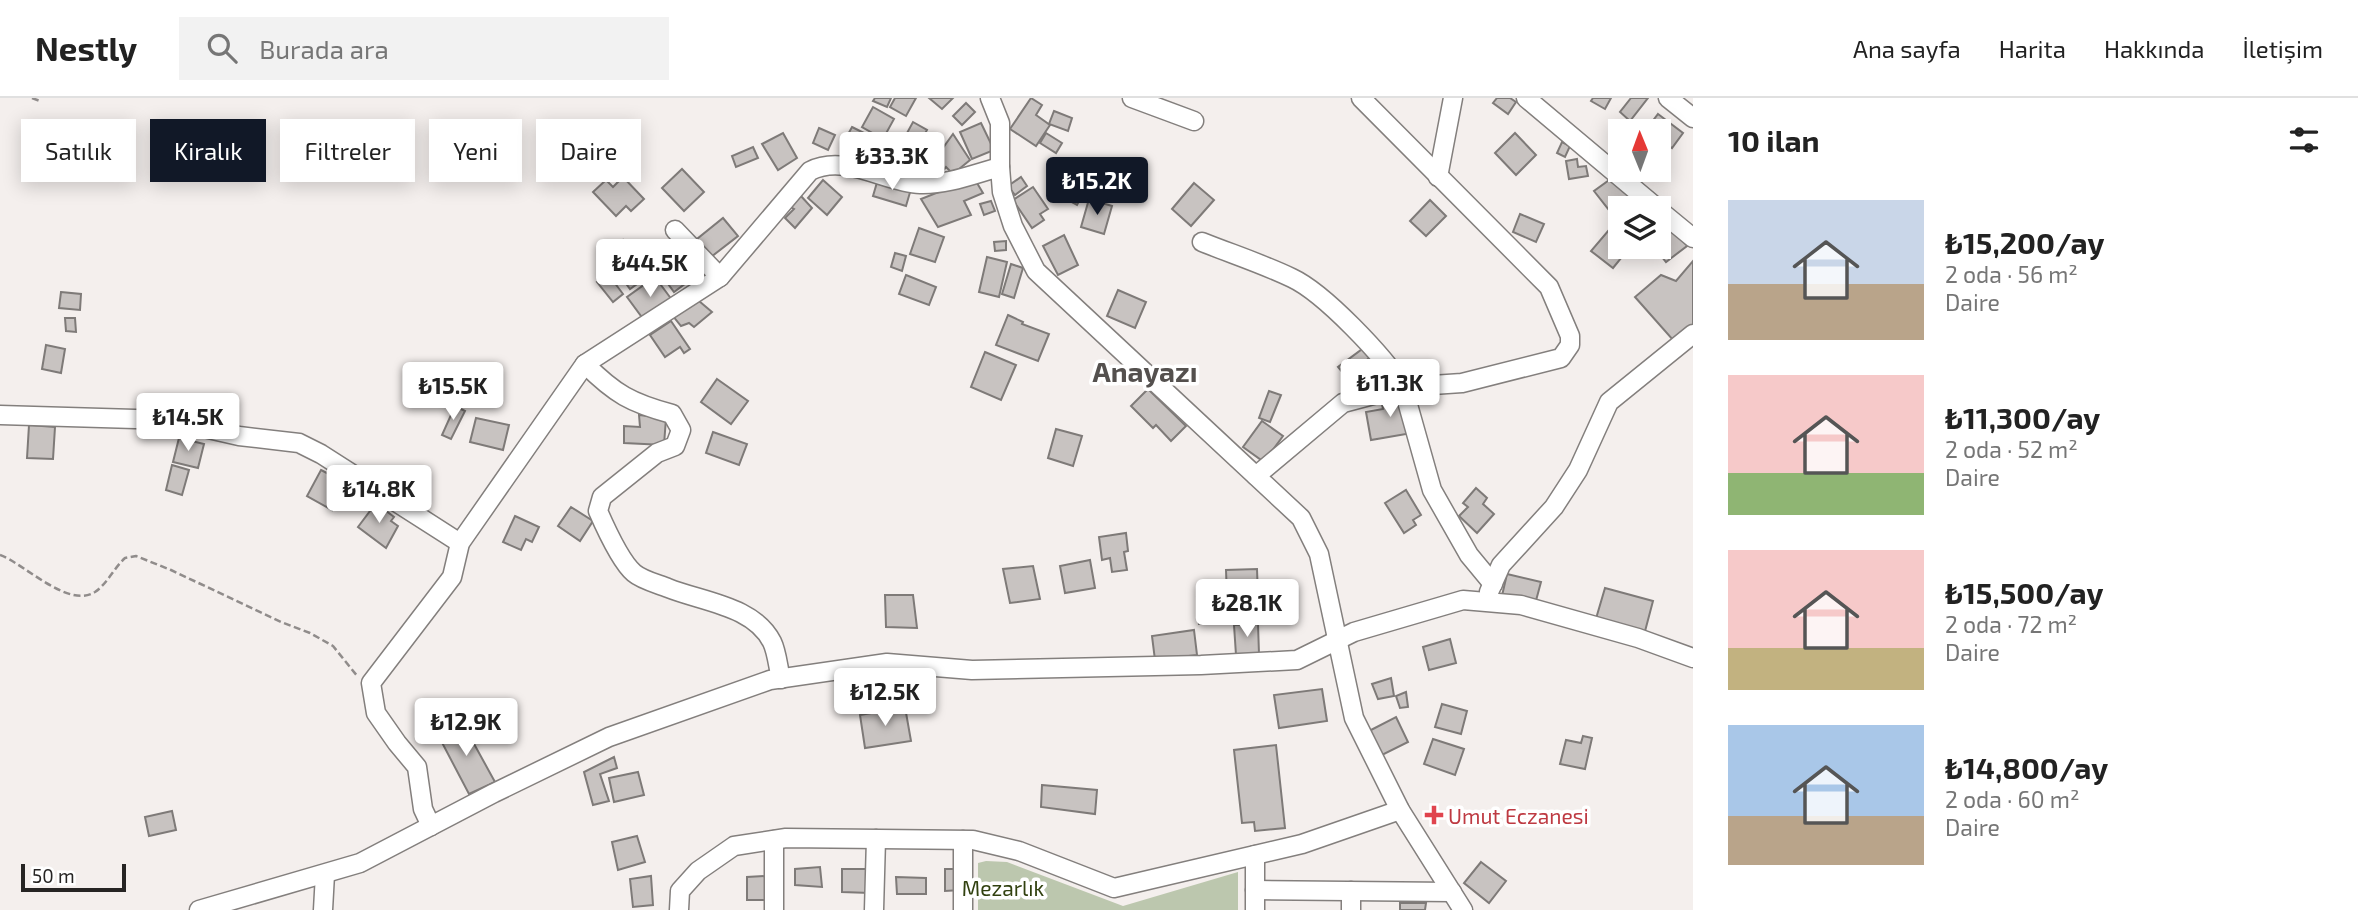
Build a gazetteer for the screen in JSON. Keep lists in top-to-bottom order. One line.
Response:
{"districts":["Anayazı"],"parks":["Mezarlık"],"places":{"health":["Umut Eczanesi"]},"scale_bar":"50 m","north":"top","page":{"header":"Nestly","search":"Burada ara","nav":["Ana sayfa","Harita","Hakkında","İletişim"],"heading":"10 ilan","chip":["Satılık","Kiralık","Filtreler","Yeni","Daire"],"price":["₺33.3K","₺15.2K","₺44.5K","₺11.3K","₺15.5K","₺14.5K","₺14.8K","₺28.1K","₺12.5K","₺12.9K"],"list":[{"name":"₺15,200/ay","note":"2 oda · 56 m² · Daire"},{"name":"₺11,300/ay","note":"2 oda · 52 m² · Daire"},{"name":"₺15,500/ay","note":"2 oda · 72 m² · Daire"},{"name":"₺14,800/ay","note":"2 oda · 60 m² · Daire"}],"scale":"50 m"}}
